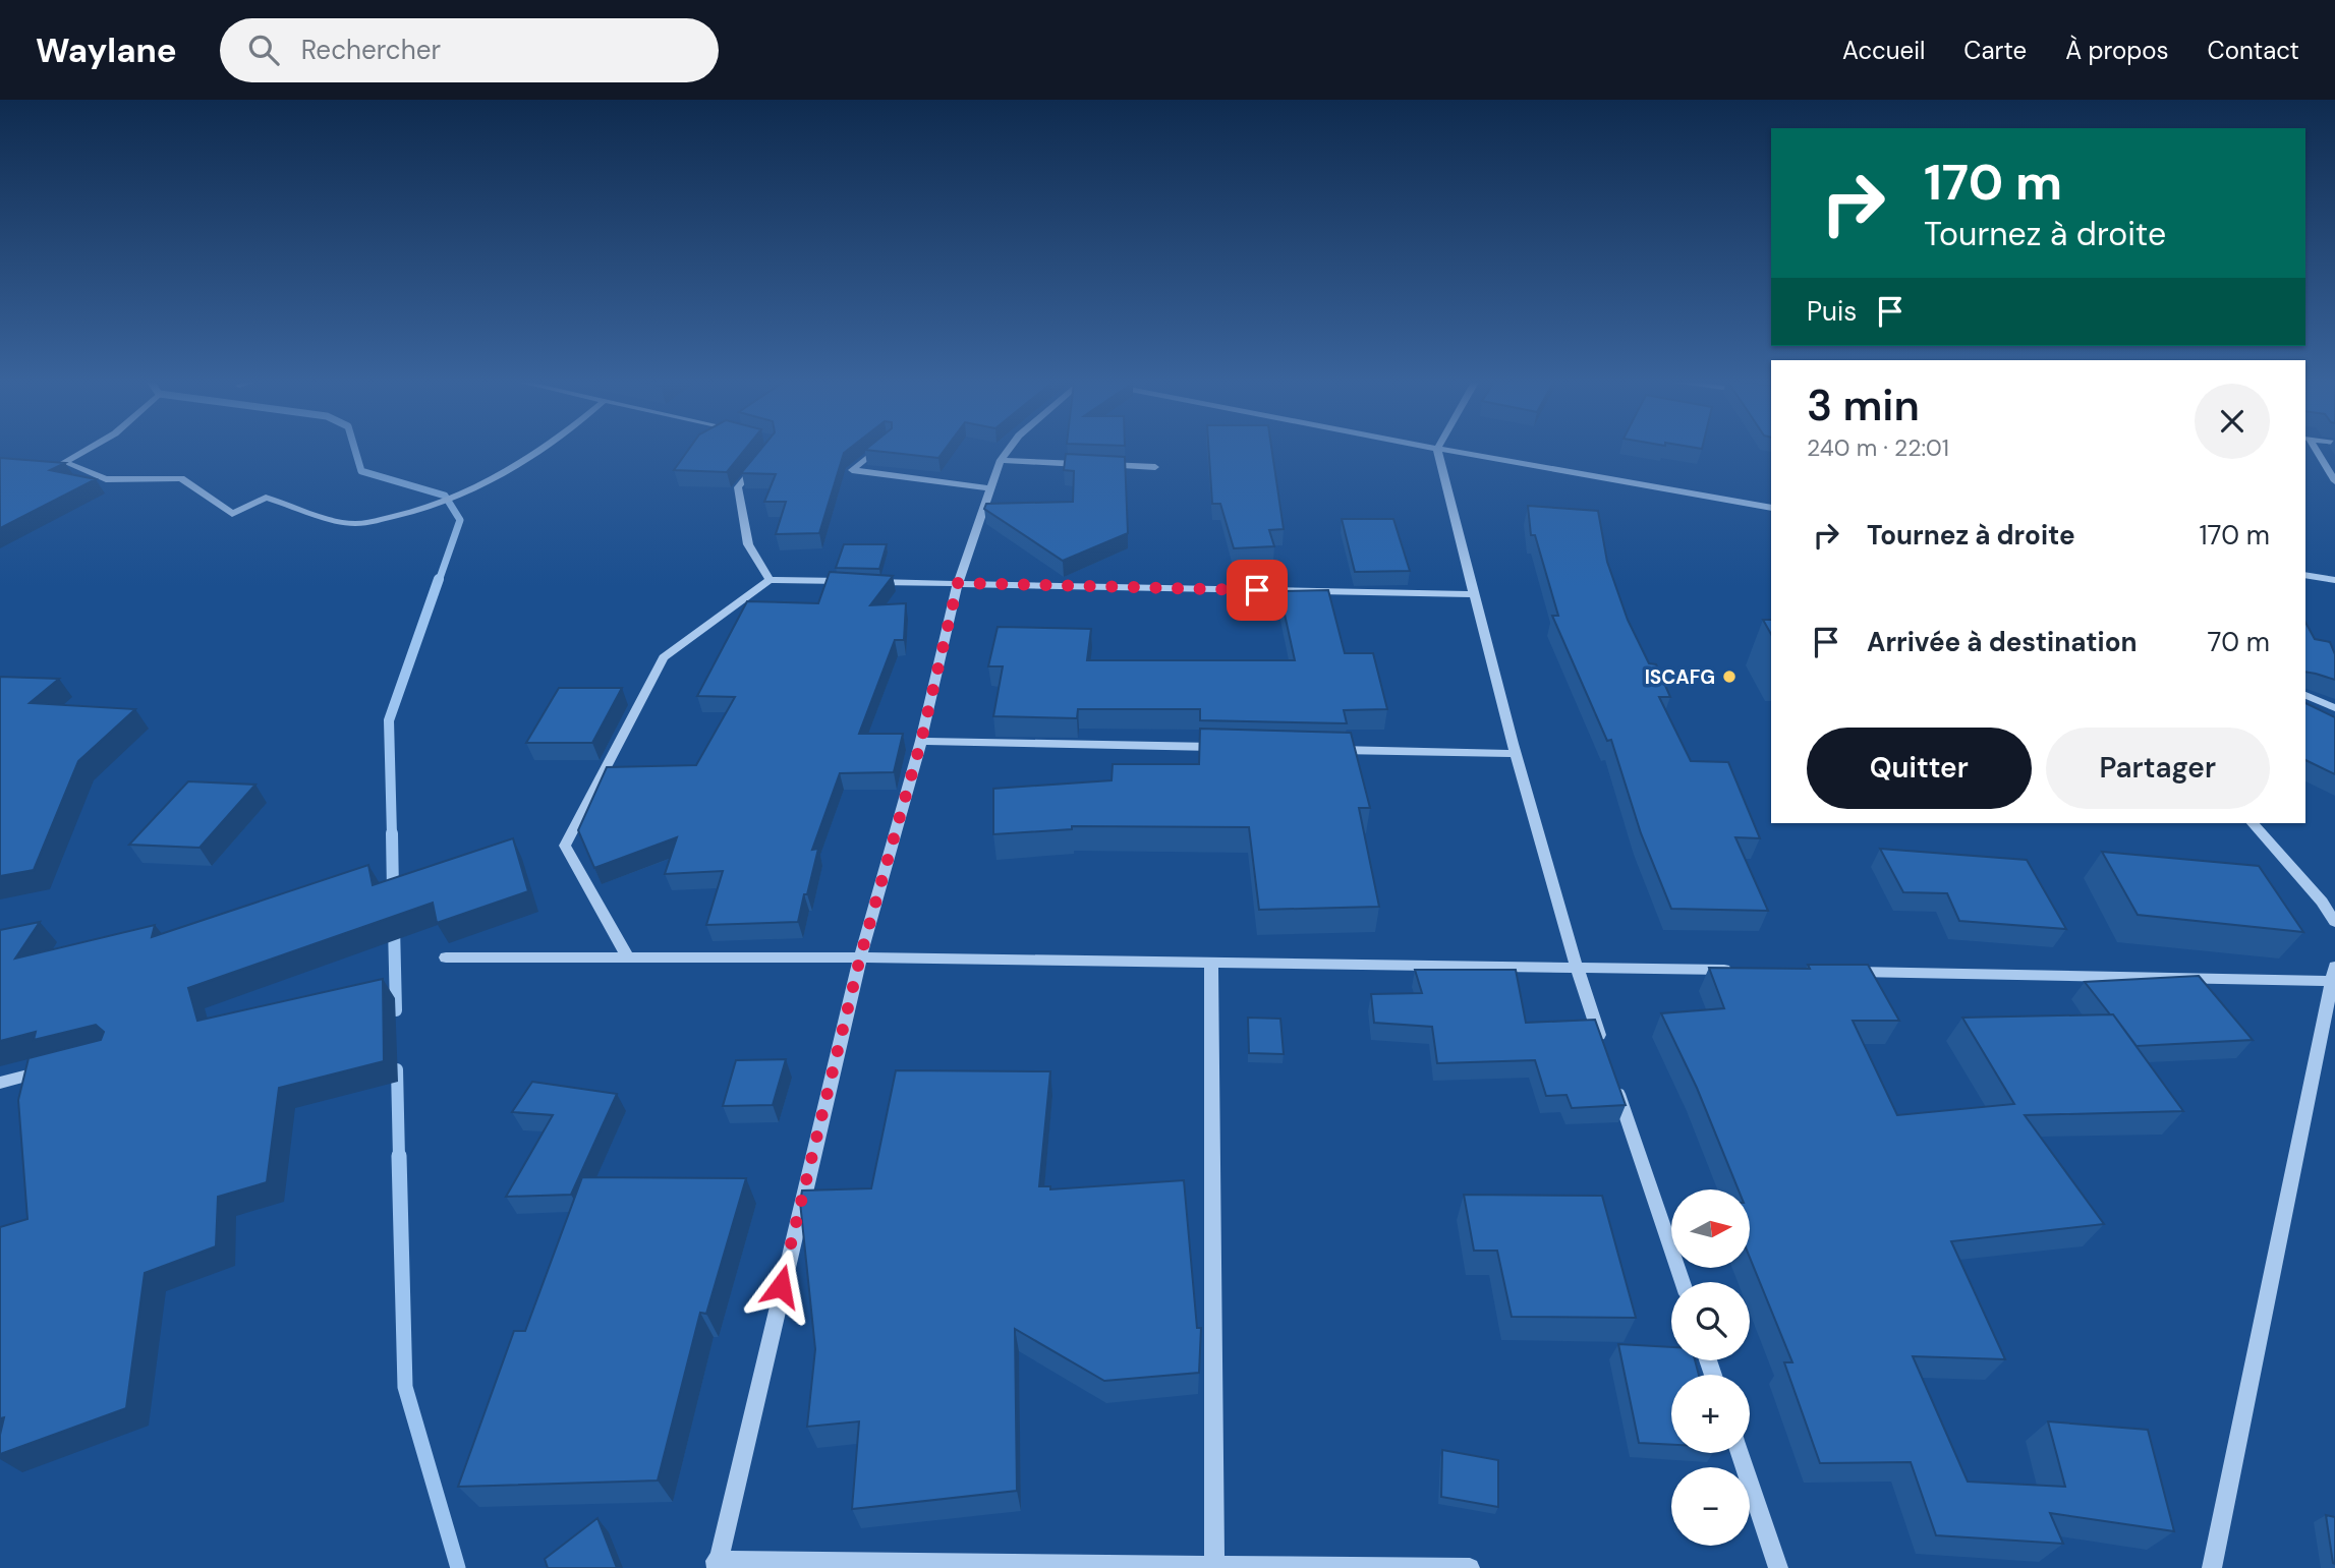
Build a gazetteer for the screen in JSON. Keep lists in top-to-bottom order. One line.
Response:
{"places":["ISCAFG"],"north":"right","page":{"header":"Waylane","search":"Rechercher","nav":["Accueil","Carte","À propos","Contact"],"turn":["170 m","Tournez à droite"],"then":"Puis","heading":["3 min","240 m · 22:01"],"list":[{"name":"Tournez à droite","value":"170 m"},{"name":"Arrivée à destination","value":"70 m"}],"buttons":["Quitter","Partager"],"map_buttons":["+","−"]}}
